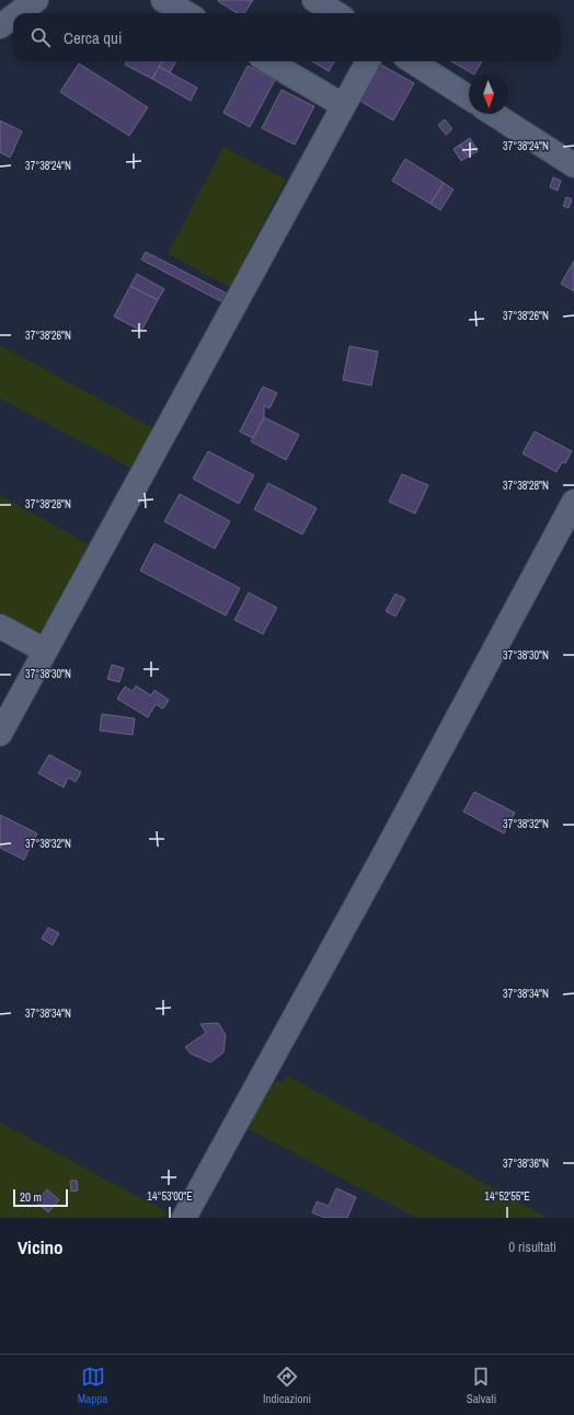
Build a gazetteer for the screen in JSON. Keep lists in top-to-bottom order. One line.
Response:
{"scale_bar":"20 m","north":"bottom","page":{"search":"Cerca qui","scale":"20 m","heading":["Vicino","0 risultati"],"nav":["Mappa","Indicazioni","Salvati"]},"coordinates":["37°38'24\"N","37°38'26\"N","37°38'28\"N","37°38'30\"N","37°38'32\"N","37°38'34\"N","37°38'36\"N","14°53'00\"E","14°52'55\"E"]}
